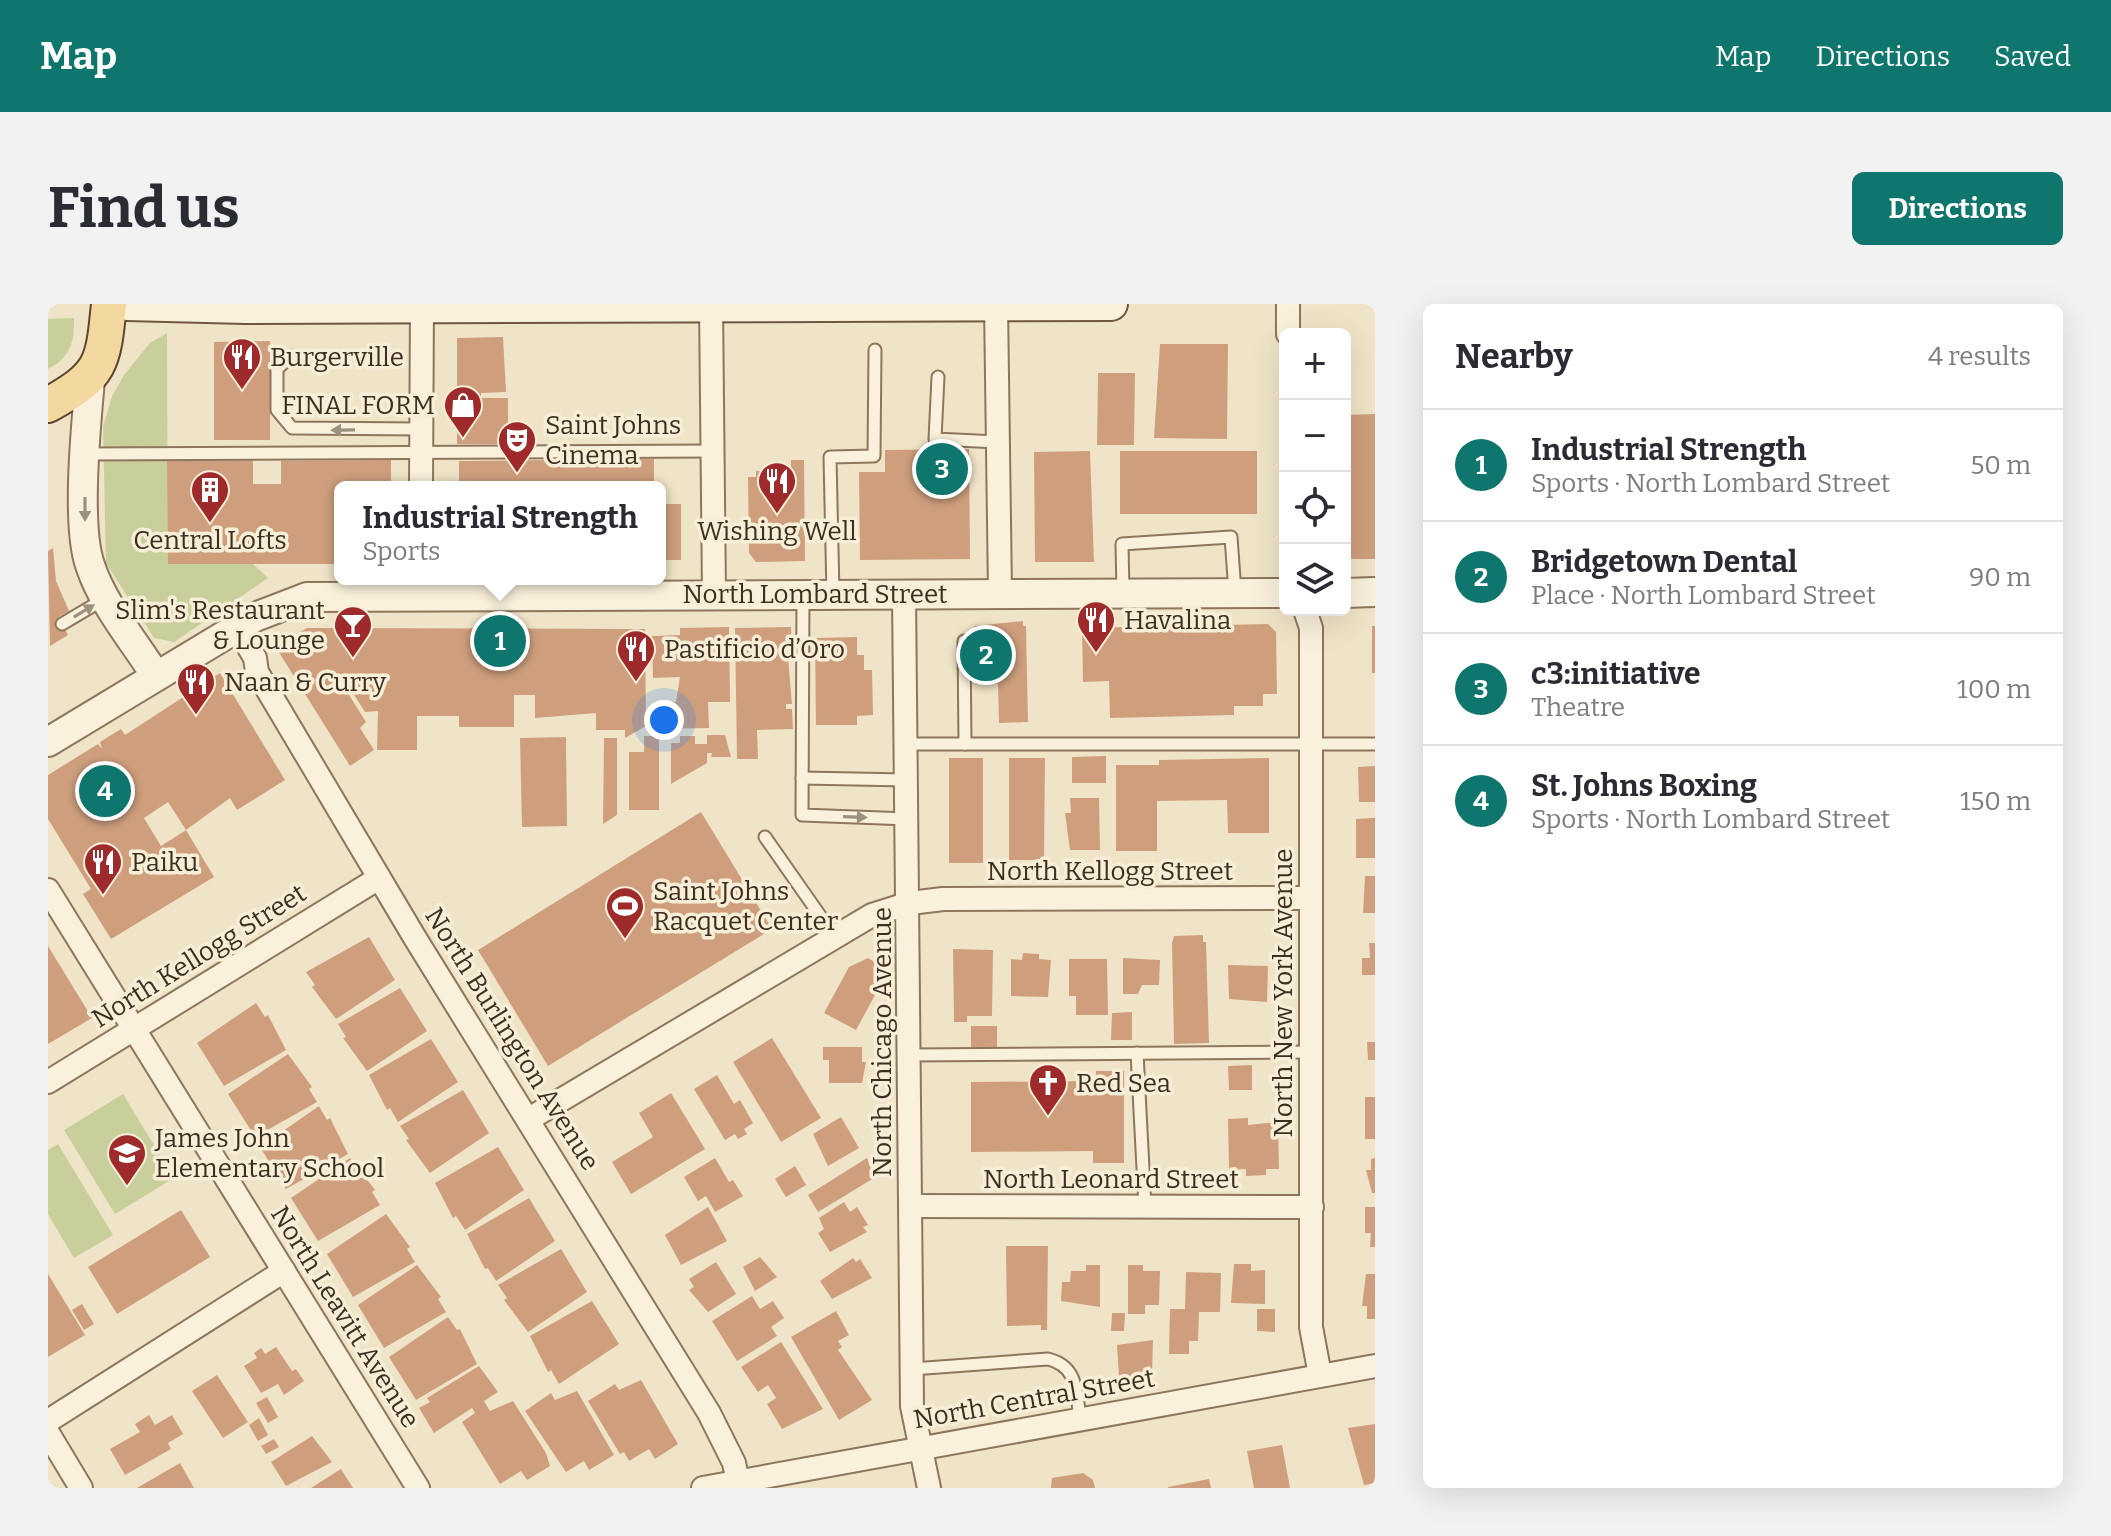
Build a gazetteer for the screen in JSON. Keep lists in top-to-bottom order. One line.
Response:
{"streets":{"street":["North Lombard Street","North Kellogg Street","North New York Avenue","North Burlington Avenue","North Chicago Avenue","North Leonard Street","North Leavitt Avenue","North Central Street"]},"crossings":[["North Lombard Street","North Burlington Avenue"],["North Lombard Street","North Chicago Avenue"],["North Kellogg Street","North New York Avenue"],["North Kellogg Street","North Burlington Avenue"],["North Kellogg Street","North Chicago Avenue"],["North Kellogg Street","North Leavitt Avenue"],["North New York Avenue","North Leonard Street"],["North New York Avenue","North Central Street"],["North Burlington Avenue","North Central Street"],["North Chicago Avenue","North Leonard Street"],["North Chicago Avenue","North Central Street"]],"places":{"restaurant":["Burgerville","Wishing Well","Havalina","Pastificio d’Oro","Naan & Curry","Paiku"],"shop":["FINAL FORM"],"theatre":["Saint Johns Cinema"],"building":["Central Lofts"],"bar":["Slim's Restaurant & Lounge"],"sports":["Saint Johns Racquet Center"],"church":["Red Sea"],"school or university":["James John Elementary School"]},"page":{"header":"Map","nav":["Map","Directions","Saved"],"buttons":"Directions","title":"Find us","heading":["Nearby","4 results"],"map_buttons":["+","−"],"list":[{"mark":"1","name":"Industrial Strength","note":"Sports · North Lombard Street","value":"50 m"},{"mark":"2","name":"Bridgetown Dental","note":"Place · North Lombard Street","value":"90 m"},{"mark":"3","name":"c3:initiative","note":"Theatre","value":"100 m"},{"mark":"4","name":"St. Johns Boxing","note":"Sports · North Lombard Street","value":"150 m"}],"pins":["3","1","2","4"],"popup":["Industrial Strength","Sports"]}}
